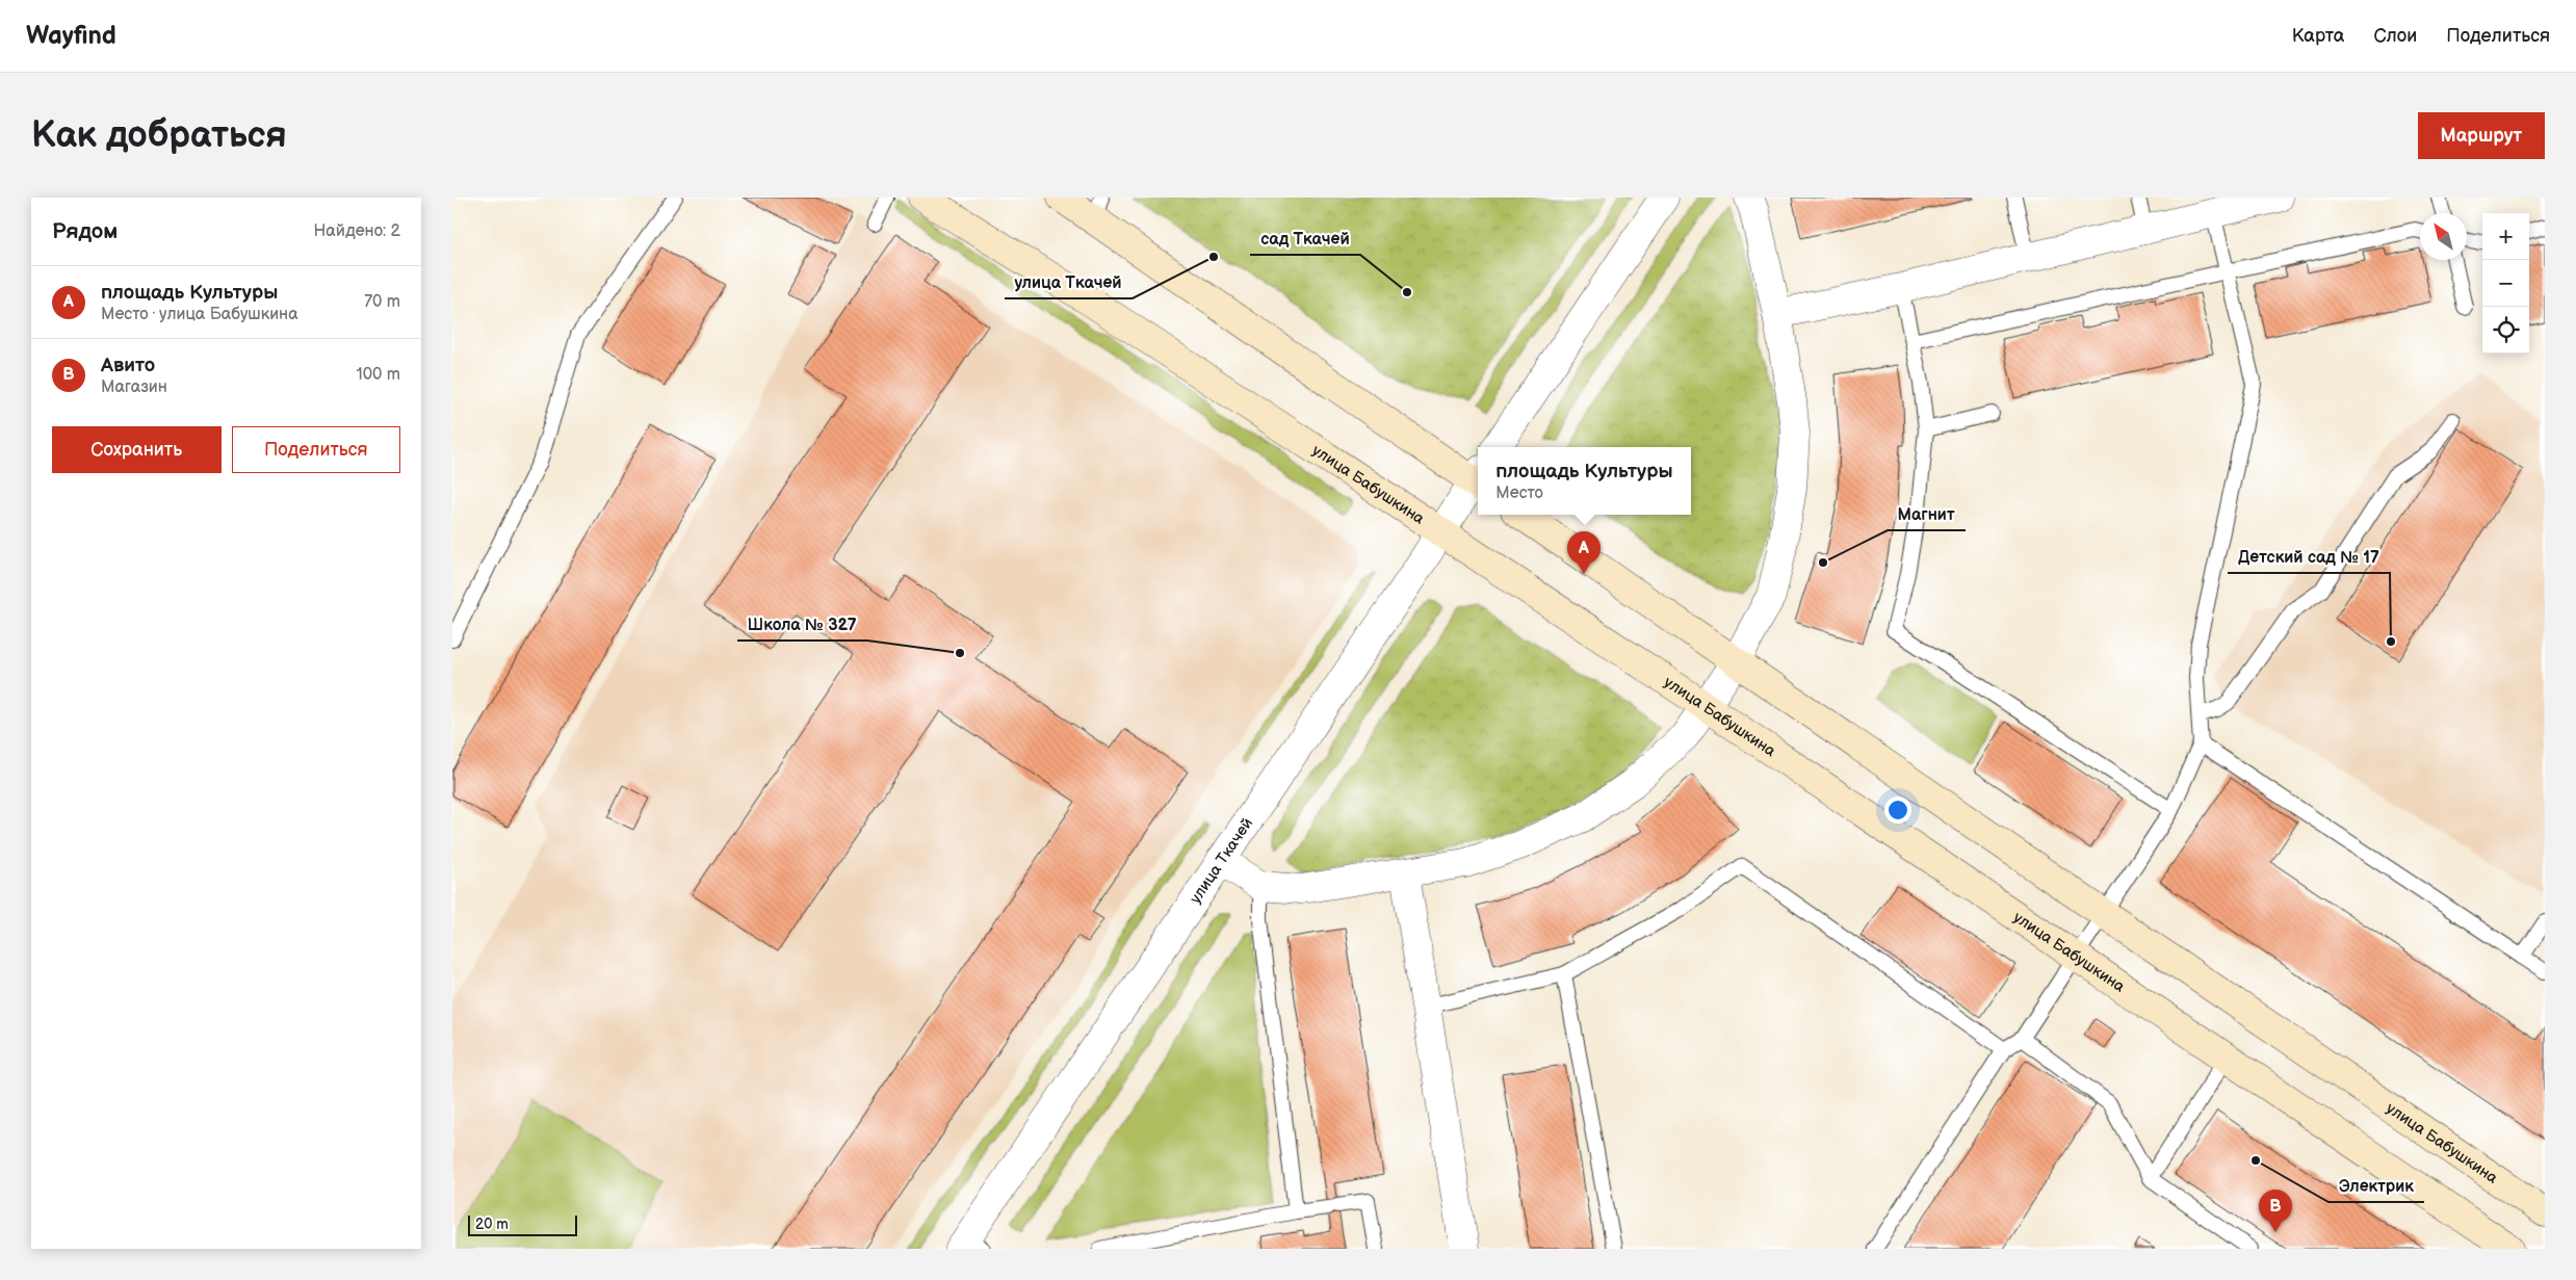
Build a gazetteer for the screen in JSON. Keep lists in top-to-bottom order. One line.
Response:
{"streets":{"street":["улица Бабушкина","улица Ткачей"]},"crossings":[["улица Бабушкина","улица Ткачей"]],"places":["улица Ткачей","сад Ткачей","Магнит","Детский сад № 17","Школа № 327","Электрик"],"scale_bar":"20 m","north":"top left","page":{"header":"Wayfind","nav":["Карта","Слои","Поделиться"],"buttons":["Маршрут",["Сохранить","Поделиться"]],"title":"Как добраться","heading":["Рядом","Найдено: 2"],"map_buttons":["+","−"],"list":[{"mark":"A","name":"площадь Культуры","note":"Место · улица Бабушкина","value":"70 m"},{"mark":"B","name":"Авито","note":"Магазин","value":"100 m"}],"popup":["площадь Культуры","Место"],"pins":["A","B"],"scale":"20 m"}}
